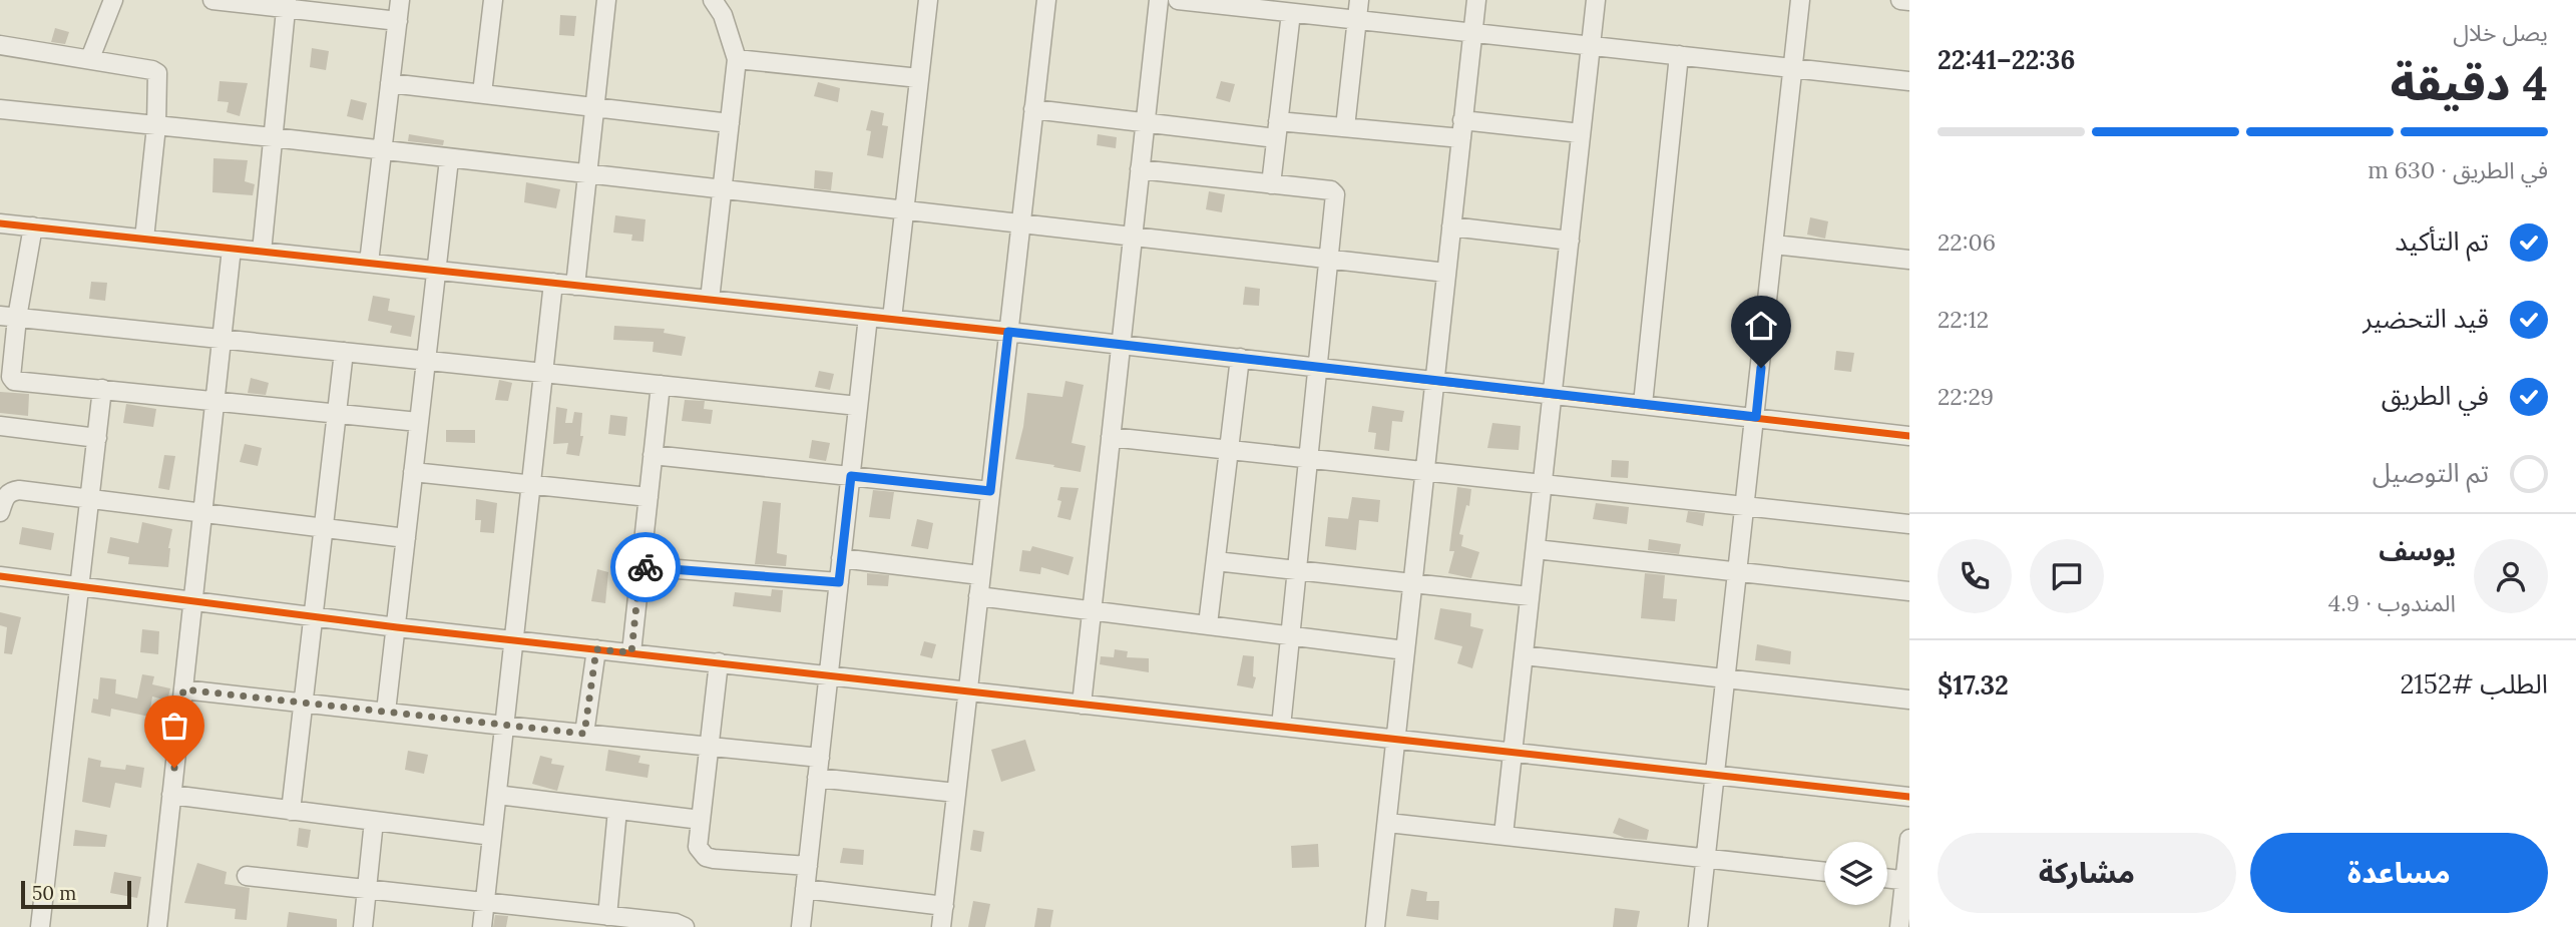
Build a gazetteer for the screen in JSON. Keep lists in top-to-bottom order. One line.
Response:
{"scale_bar":"50 m","page":{"heading":["4 دقيقة","يصل خلال","22:36–22:41"],"panel":["يوسف","المندوب · 4.9","الطلب #2152","$17.32"],"bar":"في الطريق · 630 m","list":[["تم التأكيد","22:06"],["قيد التحضير","22:12"],["في الطريق","22:29"],"تم التوصيل"],"buttons":["مساعدة","مشاركة"],"scale":"50 m"}}
